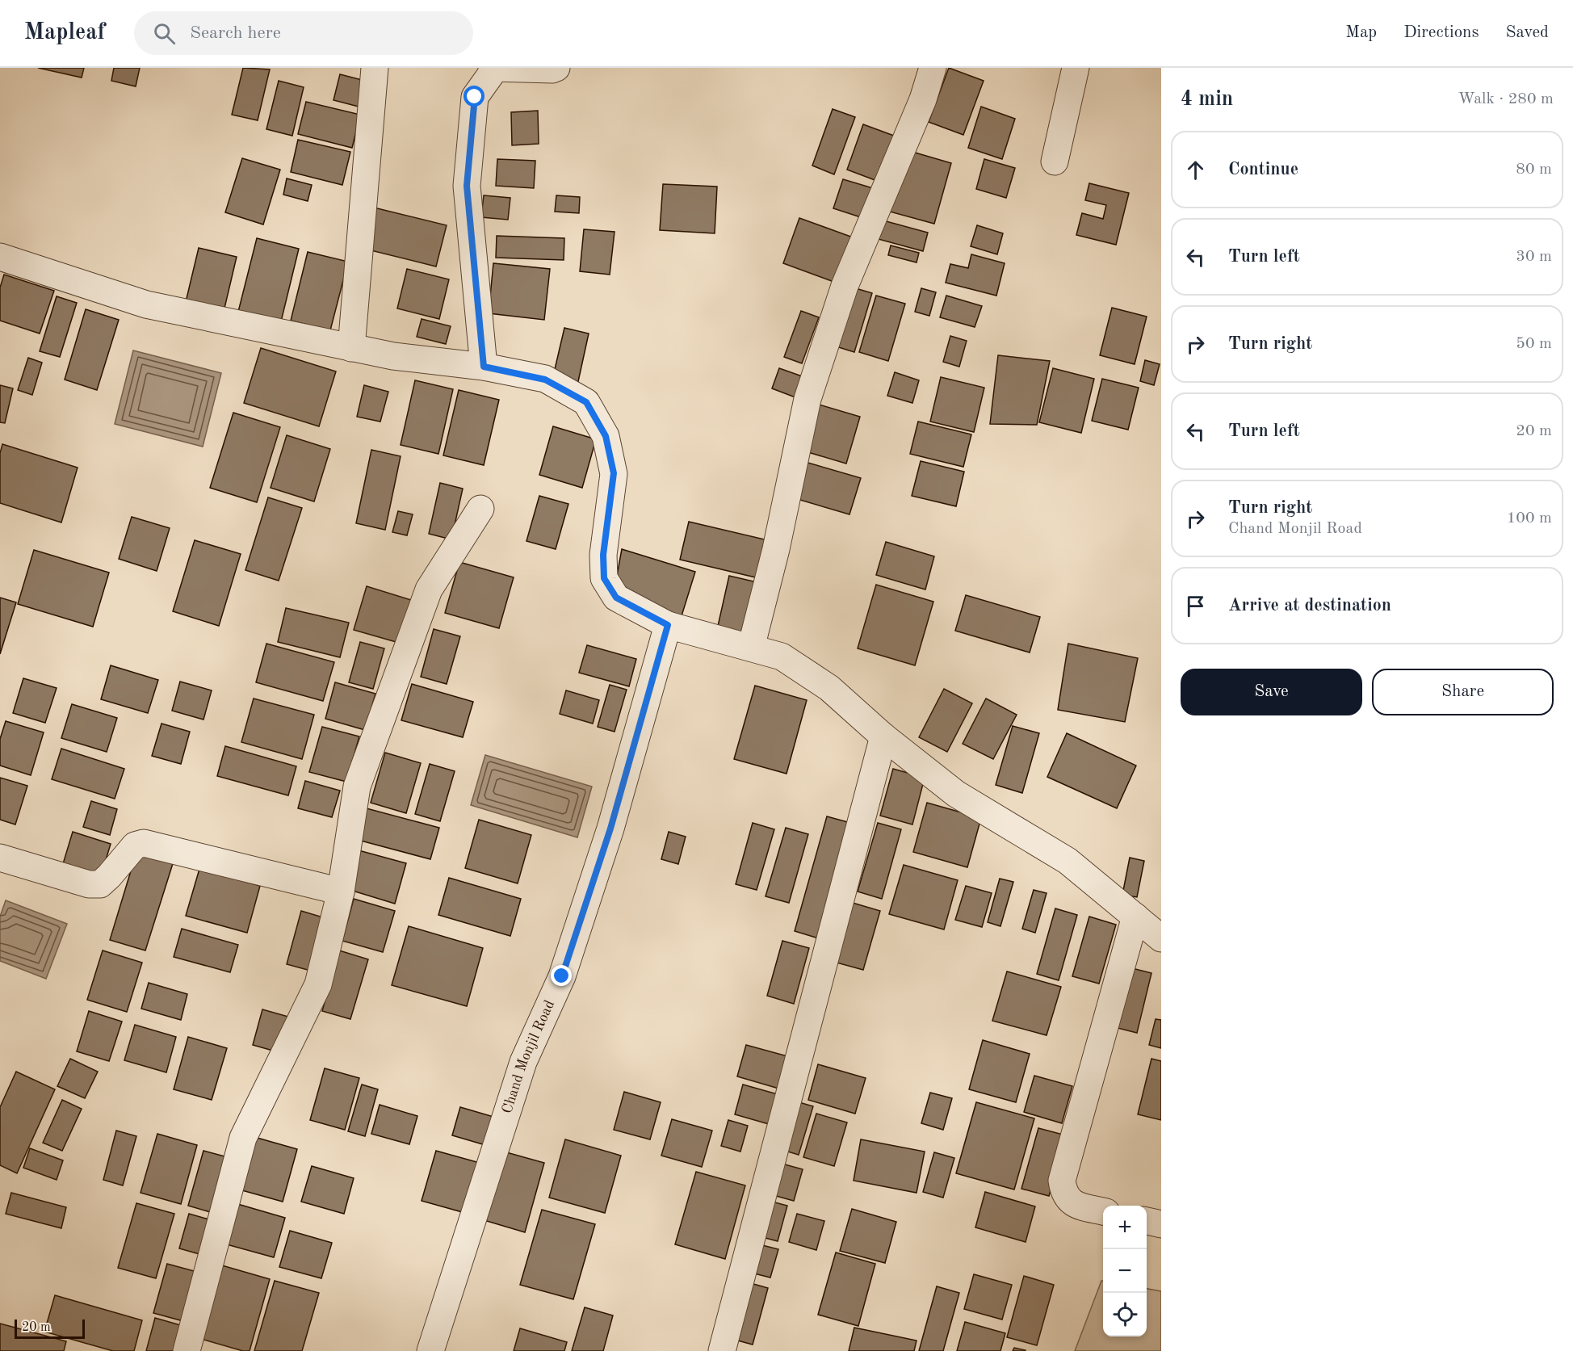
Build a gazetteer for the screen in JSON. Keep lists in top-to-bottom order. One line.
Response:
{"streets":{"street":["Chand Monjil Road"]},"scale_bar":"20 m","page":{"header":"Mapleaf","search":"Search here","nav":["Map","Directions","Saved"],"heading":["4 min","Walk · 280 m"],"list":[["Continue","80 m"],["Turn left","30 m"],["Turn right","50 m"],["Turn left","20 m"],["Turn right","Chand Monjil Road","100 m"],"Arrive at destination"],"buttons":["Save","Share"],"map_buttons":["+","−"],"scale":"20 m"}}
